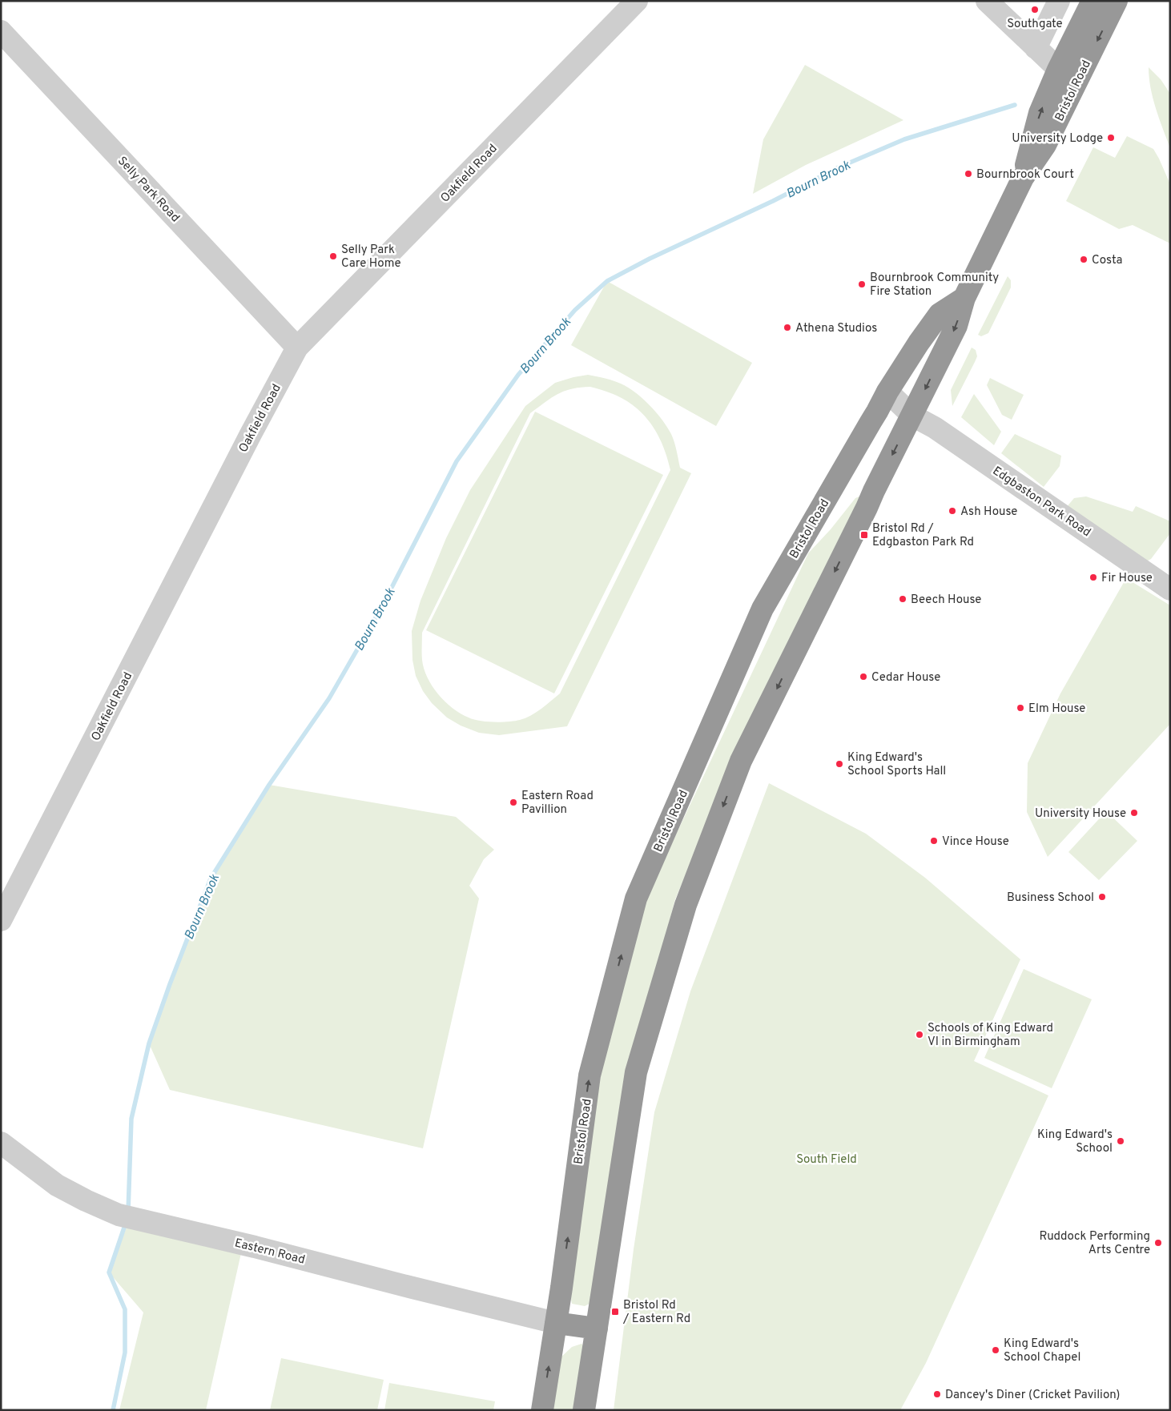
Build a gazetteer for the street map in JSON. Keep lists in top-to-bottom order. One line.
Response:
{"streets":{"highway":["Bristol Road"],"street":["Oakfield Road","Selly Park Road","Edgbaston Park Road","Eastern Road"]},"crossings":[["Bristol Road","Edgbaston Park Road"],["Bristol Road","Eastern Road"],["Oakfield Road","Selly Park Road"]],"water":["Bourn Brook"],"parks":["South Field"],"places":{"other":["Southgate","University Lodge","Bournbrook Court","Selly Park Care Home","Costa","Bournbrook Community Fire Station","Athena Studios","Ash House","Fir House","Beech House","Cedar House","Elm House","King Edward's School Sports Hall","Eastern Road Pavillion","University House","Vince House","Business School","Schools of King Edward VI in Birmingham","King Edward's School","Ruddock Performing Arts Centre","King Edward's School Chapel","Dancey's Diner (Cricket Pavilion)"],"transit":["Bristol Rd / Edgbaston Park Rd","Bristol Rd / Eastern Rd"]}}
